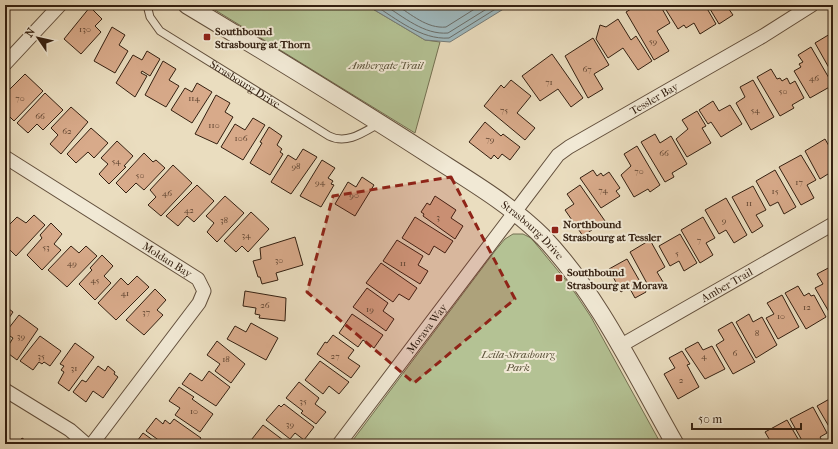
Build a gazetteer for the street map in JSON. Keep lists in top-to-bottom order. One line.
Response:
{"streets":{"street":["Strasbourg Drive","Tessler Bay","Moldan Bay","Amber Trail","Morava Way"]},"crossings":[["Strasbourg Drive","Tessler Bay"],["Strasbourg Drive","Amber Trail"],["Strasbourg Drive","Morava Way"],["Tessler Bay","Morava Way"]],"parks":["Ambergate Trail","Leila-Strasbourg Park"],"places":{"transit":["Southbound Strasbourg at Thorn","Northbound Strasbourg at Tessler","Southbound Strasbourg at Morava"]},"house_numbers":["130","59","67","46","71","50","70","114","75","54","66","110","62","106","79","66","54","98","70","50","94","17","74","15","46","90","11","42","3","38","9","34","7","53","5","30","49","11","45","41","26","12","19","37","10","8","39","6","35","27","4","18","31","2","35","10","39"],"scale_bar":"50 m","north":"top left"}
